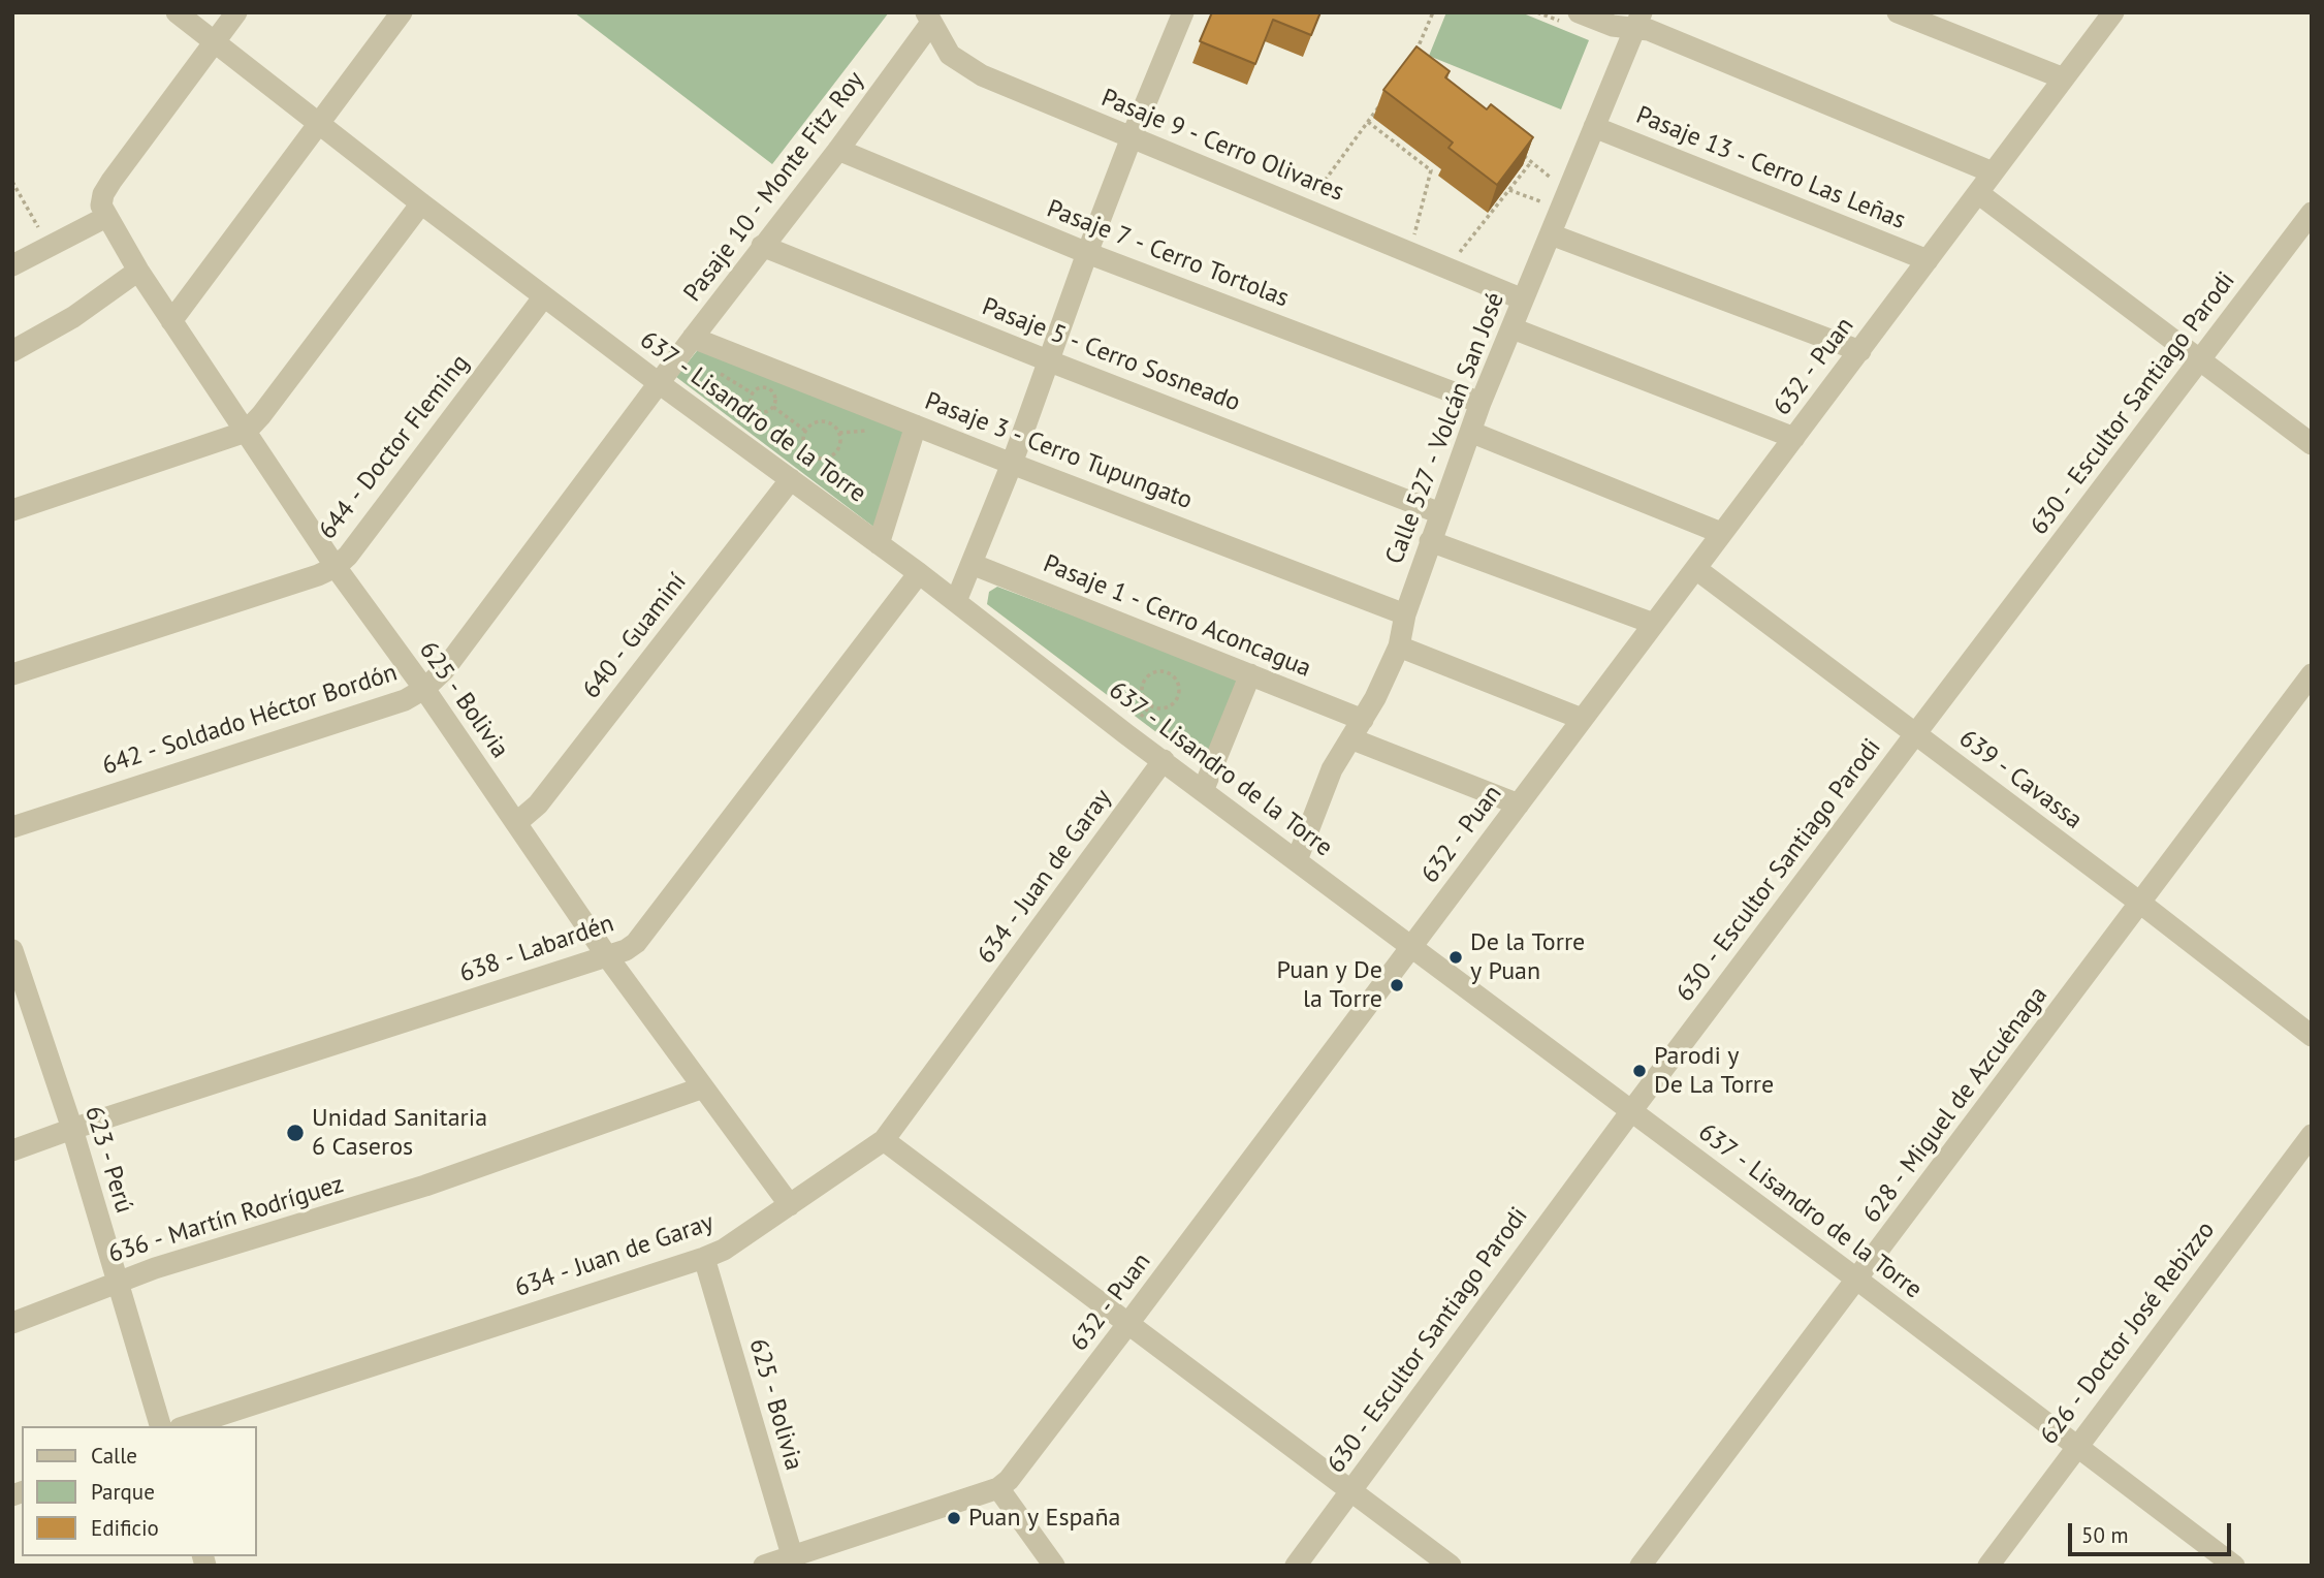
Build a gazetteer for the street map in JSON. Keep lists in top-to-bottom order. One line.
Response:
{"streets":{"street":["Pasaje 9 - Cerro Olivares","Pasaje 13 - Cerro Las Leñas","Pasaje 10 - Monte Fitz Roy","Pasaje 7 - Cerro Tortolas","Pasaje 5 - Cerro Sosneado","632 - Puan","630 - Escultor Santiago Parodi","637 - Lisandro de la Torre","Calle 527 - Volcán San José","644 - Doctor Fleming","Pasaje 3 - Cerro Tupungato","Pasaje 1 - Cerro Aconcagua","640 - Guaminí","625 - Bolivia","642 - Soldado Héctor Bordón","639 - Cavassa","634 - Juan de Garay","638 - Labardén","628 - Miguel de Azcuénaga","623 - Perú","636 - Martín Rodríguez","626 - Doctor José Rebizzo"]},"crossings":[["Pasaje 9 - Cerro Olivares","Pasaje 10 - Monte Fitz Roy"],["Pasaje 9 - Cerro Olivares","Calle 527 - Volcán San José"],["Pasaje 13 - Cerro Las Leñas","632 - Puan"],["Pasaje 13 - Cerro Las Leñas","Calle 527 - Volcán San José"],["Pasaje 10 - Monte Fitz Roy","Pasaje 7 - Cerro Tortolas"],["Pasaje 10 - Monte Fitz Roy","Pasaje 5 - Cerro Sosneado"],["Pasaje 10 - Monte Fitz Roy","637 - Lisandro de la Torre"],["Pasaje 10 - Monte Fitz Roy","Pasaje 3 - Cerro Tupungato"],["Pasaje 10 - Monte Fitz Roy","642 - Soldado Héctor Bordón"],["Pasaje 7 - Cerro Tortolas","Calle 527 - Volcán San José"],["Pasaje 5 - Cerro Sosneado","Calle 527 - Volcán San José"],["632 - Puan","637 - Lisandro de la Torre"],["632 - Puan","625 - Bolivia"],["632 - Puan","639 - Cavassa"],["630 - Escultor Santiago Parodi","637 - Lisandro de la Torre"],["630 - Escultor Santiago Parodi","639 - Cavassa"],["637 - Lisandro de la Torre","Calle 527 - Volcán San José"],["637 - Lisandro de la Torre","644 - Doctor Fleming"],["637 - Lisandro de la Torre","640 - Guaminí"],["637 - Lisandro de la Torre","642 - Soldado Héctor Bordón"],["637 - Lisandro de la Torre","634 - Juan de Garay"],["637 - Lisandro de la Torre","638 - Labardén"],["637 - Lisandro de la Torre","628 - Miguel de Azcuénaga"],["637 - Lisandro de la Torre","626 - Doctor José Rebizzo"],["Calle 527 - Volcán San José","Pasaje 3 - Cerro Tupungato"],["Calle 527 - Volcán San José","Pasaje 1 - Cerro Aconcagua"],["644 - Doctor Fleming","625 - Bolivia"],["640 - Guaminí","625 - Bolivia"],["625 - Bolivia","642 - Soldado Héctor Bordón"],["625 - Bolivia","634 - Juan de Garay"],["625 - Bolivia","638 - Labardén"],["625 - Bolivia","636 - Martín Rodríguez"],["639 - Cavassa","628 - Miguel de Azcuénaga"],["638 - Labardén","623 - Perú"],["623 - Perú","636 - Martín Rodríguez"]],"places":["De la Torre y Puan","Puan y De la Torre","Parodi y De La Torre","Unidad Sanitaria 6 Caseros","Puan y España"],"legend":["Calle","Parque","Edificio"],"scale_bar":"50 m"}
